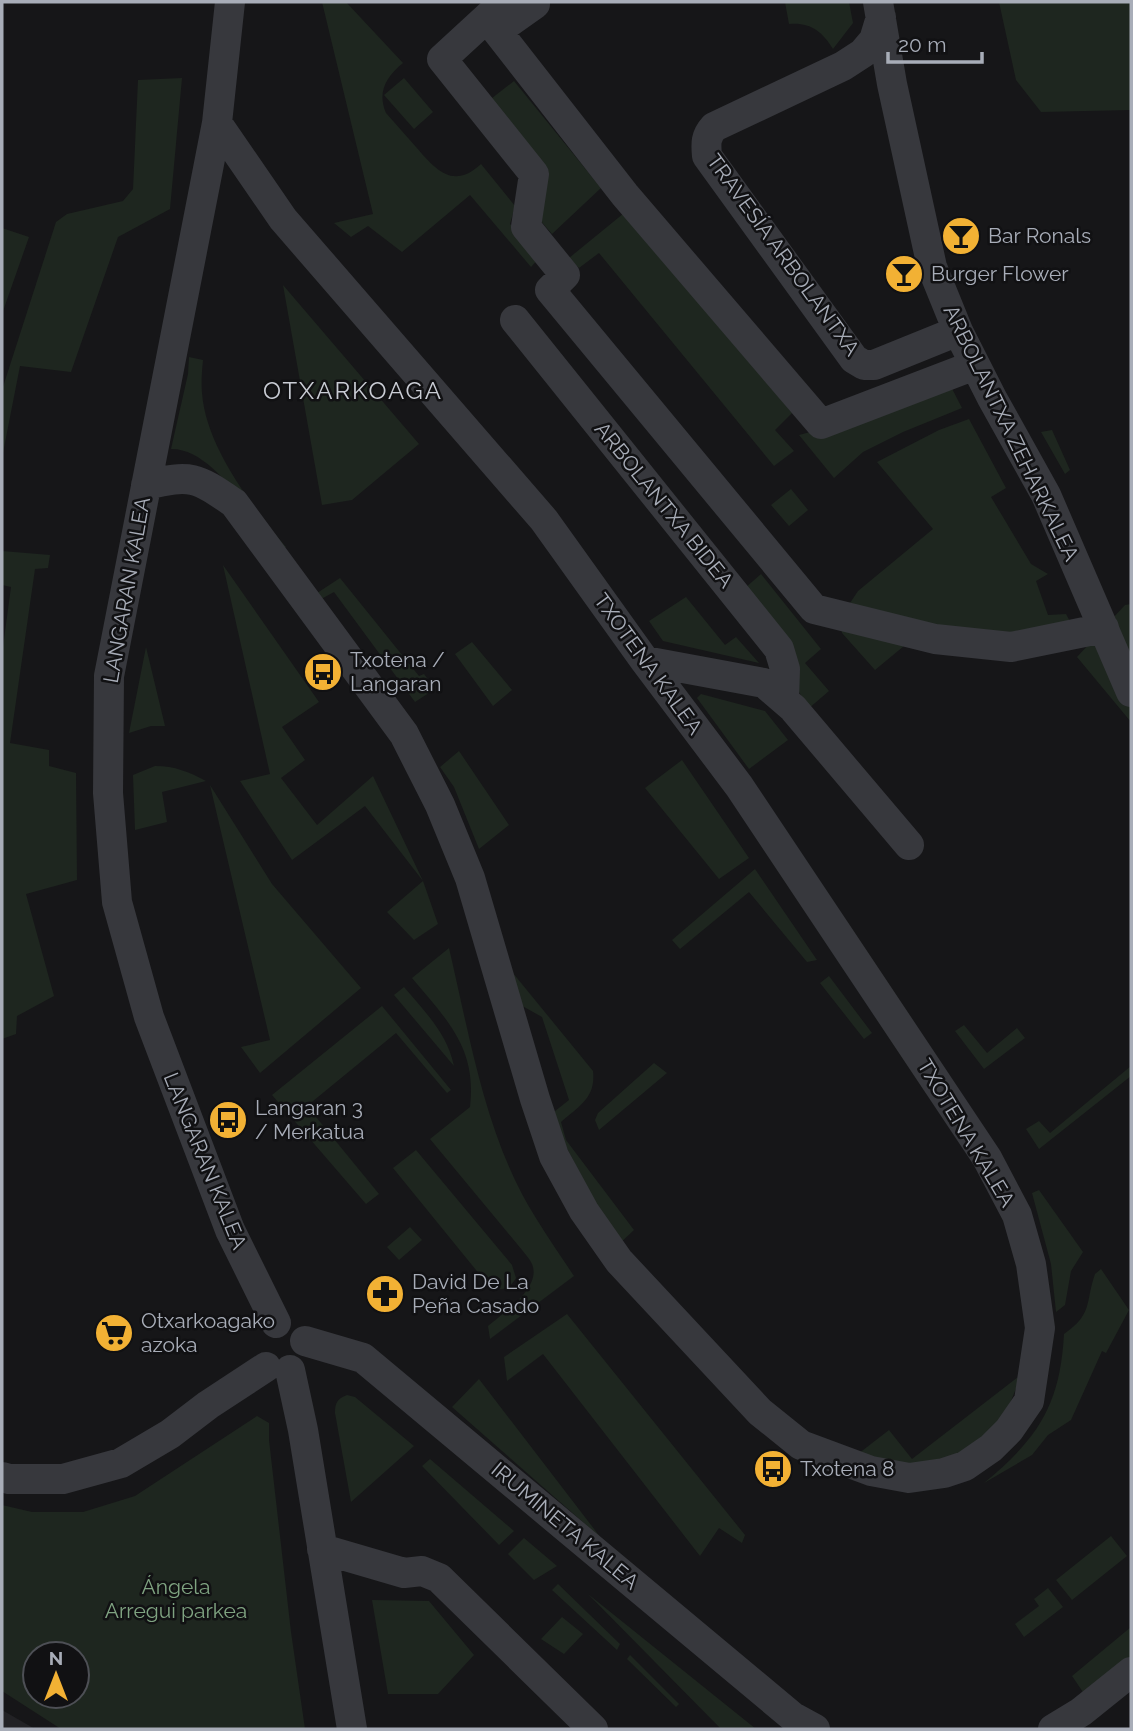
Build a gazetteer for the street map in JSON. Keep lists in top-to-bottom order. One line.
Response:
{"streets":{"street":["TRAVESÍA ARBOLANTXA","ARBOLANTXA ZEHARKALEA","ARBOLANTXA BIDEA","LANGARAN KALEA","TXOTENA KALEA","IRUMINETA KALEA"]},"crossings":[["TRAVESÍA ARBOLANTXA","ARBOLANTXA ZEHARKALEA"],["LANGARAN KALEA","TXOTENA KALEA"],["LANGARAN KALEA","IRUMINETA KALEA"]],"districts":["OTXARKOAGA"],"parks":["Ángela Arregui parkea"],"places":{"bar":["Bar Ronals","Burger Flower"],"bus stop":["Txotena / Langaran","Langaran 3 / Merkatua","Txotena 8"],"pharmacy":["David De La Peña Casado"],"supermarket":["Otxarkoagako azoka"]},"scale_bar":"20 m","north":"top"}
